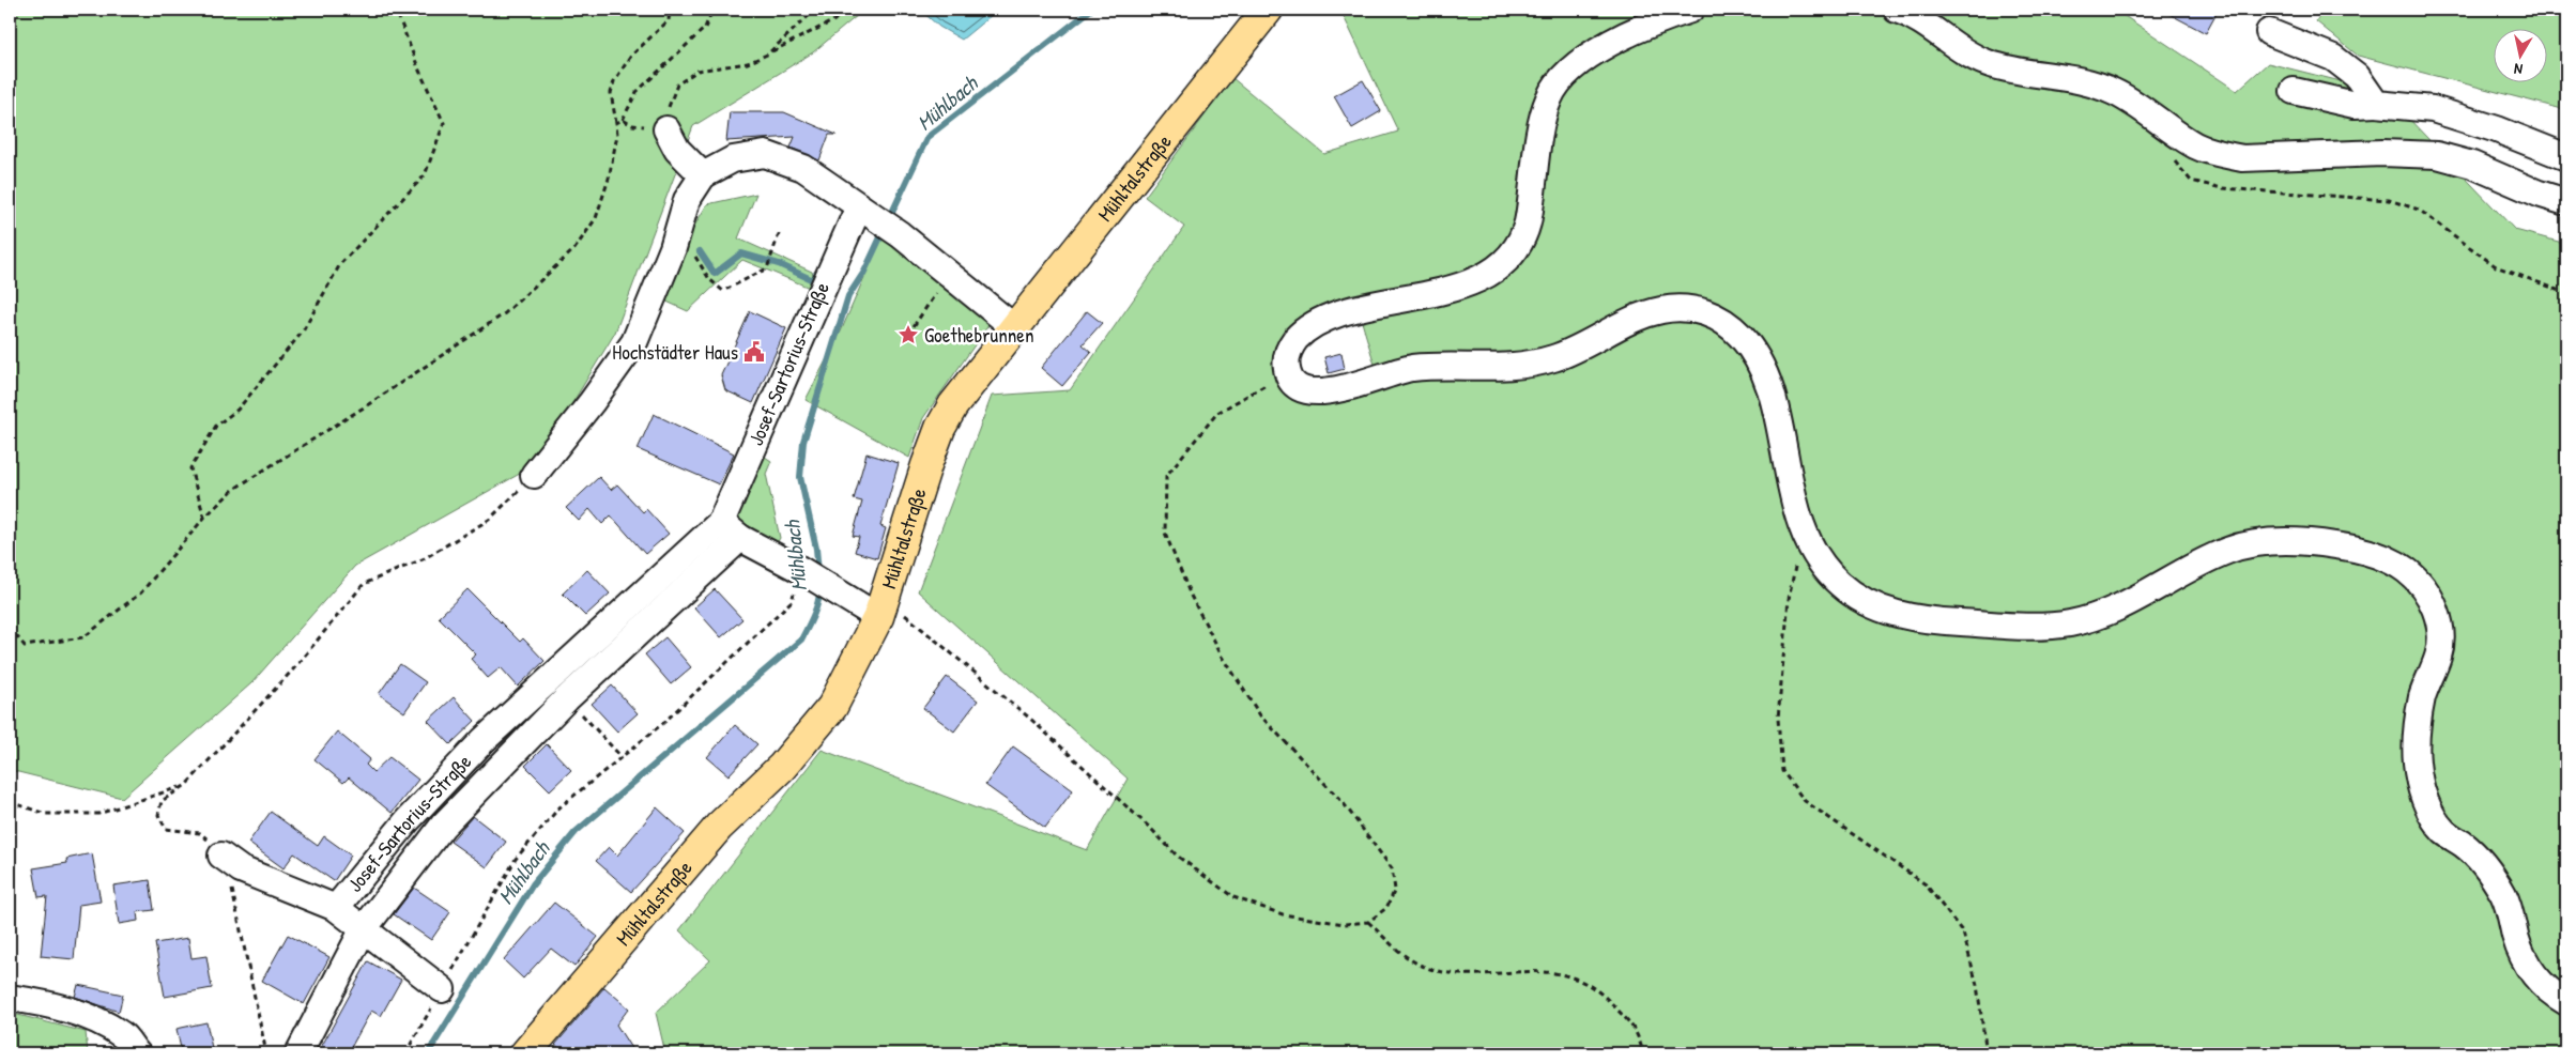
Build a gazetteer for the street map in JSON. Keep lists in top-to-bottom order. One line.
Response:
{"streets":{"main road":["Mühltalstraße"],"street":["Josef-Sartorius-Straße"]},"water":["Mühlbach"],"places":{"place":["Goethebrunnen"],"public building":["Hochstädter Haus"]},"north":"bottom"}
